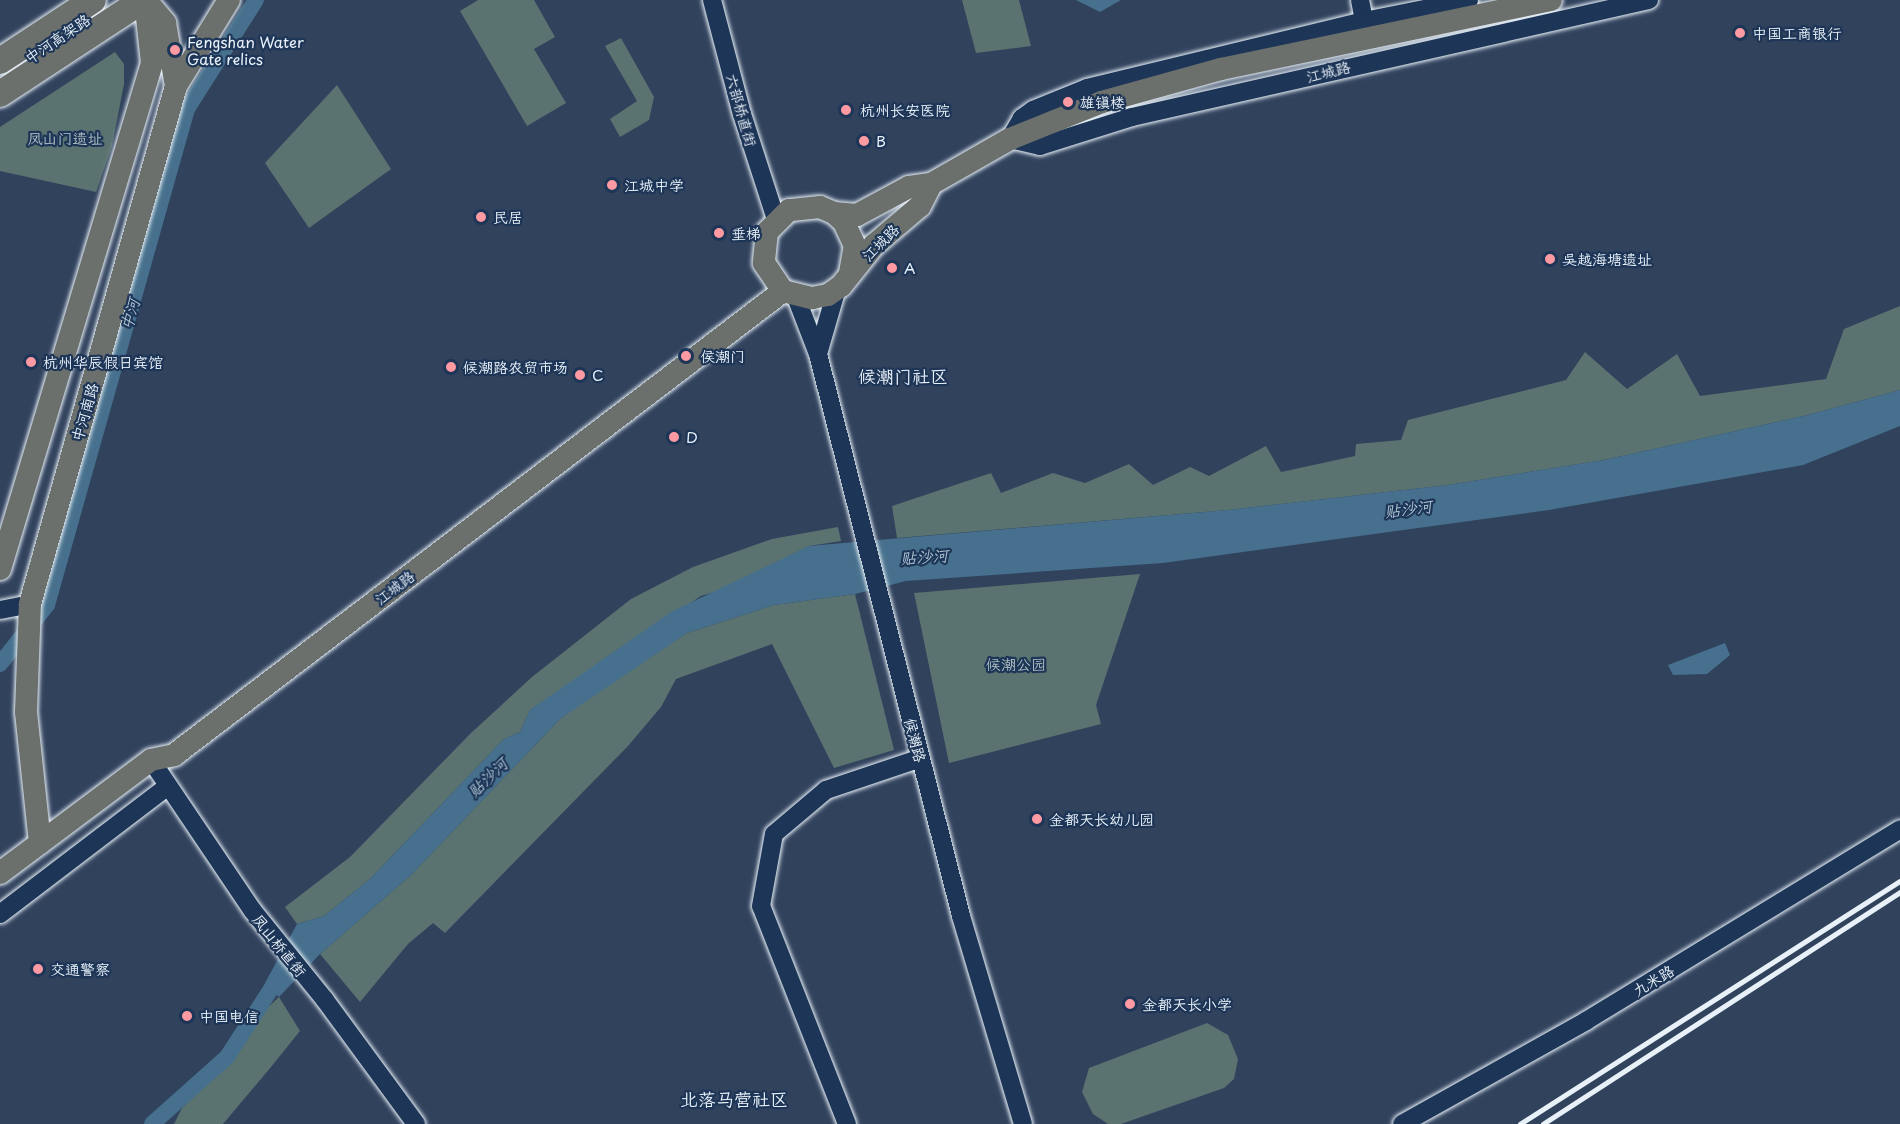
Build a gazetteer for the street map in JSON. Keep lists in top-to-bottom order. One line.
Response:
{"streets":{"highway":["中河高架路"],"main road":["江城路","中河南路"],"street":["六部桥直街","候潮路","凤山桥直街","九米路"]},"crossings":[["江城路","六部桥直街"],["江城路","中河南路"],["江城路","候潮路"],["江城路","凤山桥直街"],["六部桥直街","候潮路"]],"districts":["候潮门社区","北落马营社区"],"water":["中河","贴沙河"],"parks":["凤山门遗址","候潮公园"],"places":["中国工商银行","Fengshan Water Gate relics","雄镇楼","杭州长安医院","B","江城中学","民居","垂梯","吴越海塘遗址","A","侯潮门","杭州华辰假日宾馆","候潮路农贸市场","C","D","金都天长幼儿园","交通警察","金都天长小学","中国电信"]}
